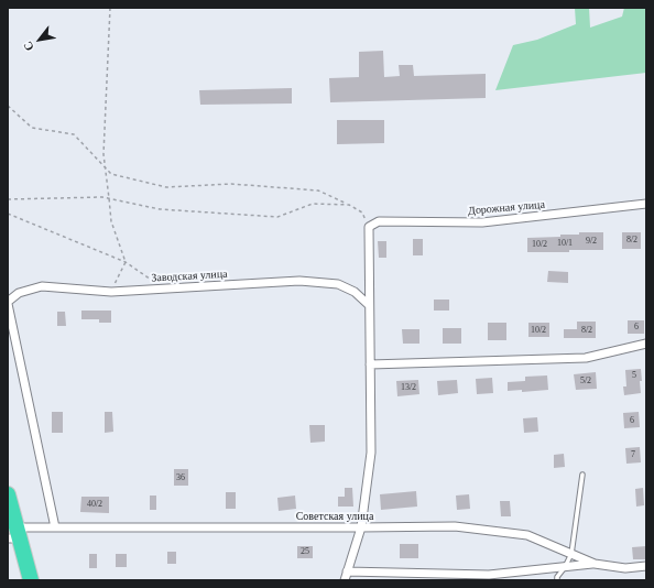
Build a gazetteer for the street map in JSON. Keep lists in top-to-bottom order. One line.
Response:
{"streets":{"street":["Дорожная улица","Заводская улица","Советская улица"]},"house_numbers":["8/2","9/2","10/1","10/2","6","10/2","8/2","5","5/2","13/2","6","7","36","40/2","25"],"north":"bottom left"}
